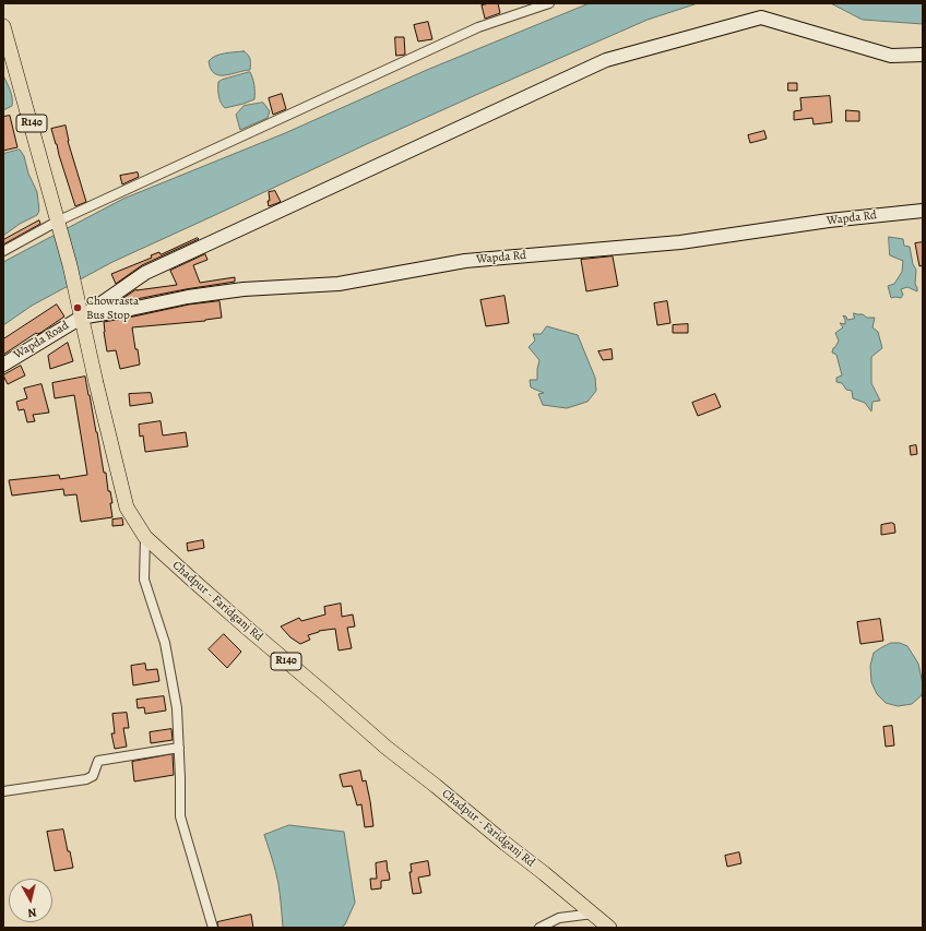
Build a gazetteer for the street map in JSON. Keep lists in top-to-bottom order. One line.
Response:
{"streets":{"main road":["R140","Wapda Rd","Wapda Road","Chadpur - Faridganj Rd"]},"crossings":[["R140","Wapda Rd"],["R140","Wapda Road"],["R140","Chadpur - Faridganj Rd"],["Wapda Rd","Wapda Road"],["Wapda Rd","Chadpur - Faridganj Rd"],["Wapda Road","Chadpur - Faridganj Rd"]],"places":["Chowrasta Bus Stop"],"north":"bottom"}
